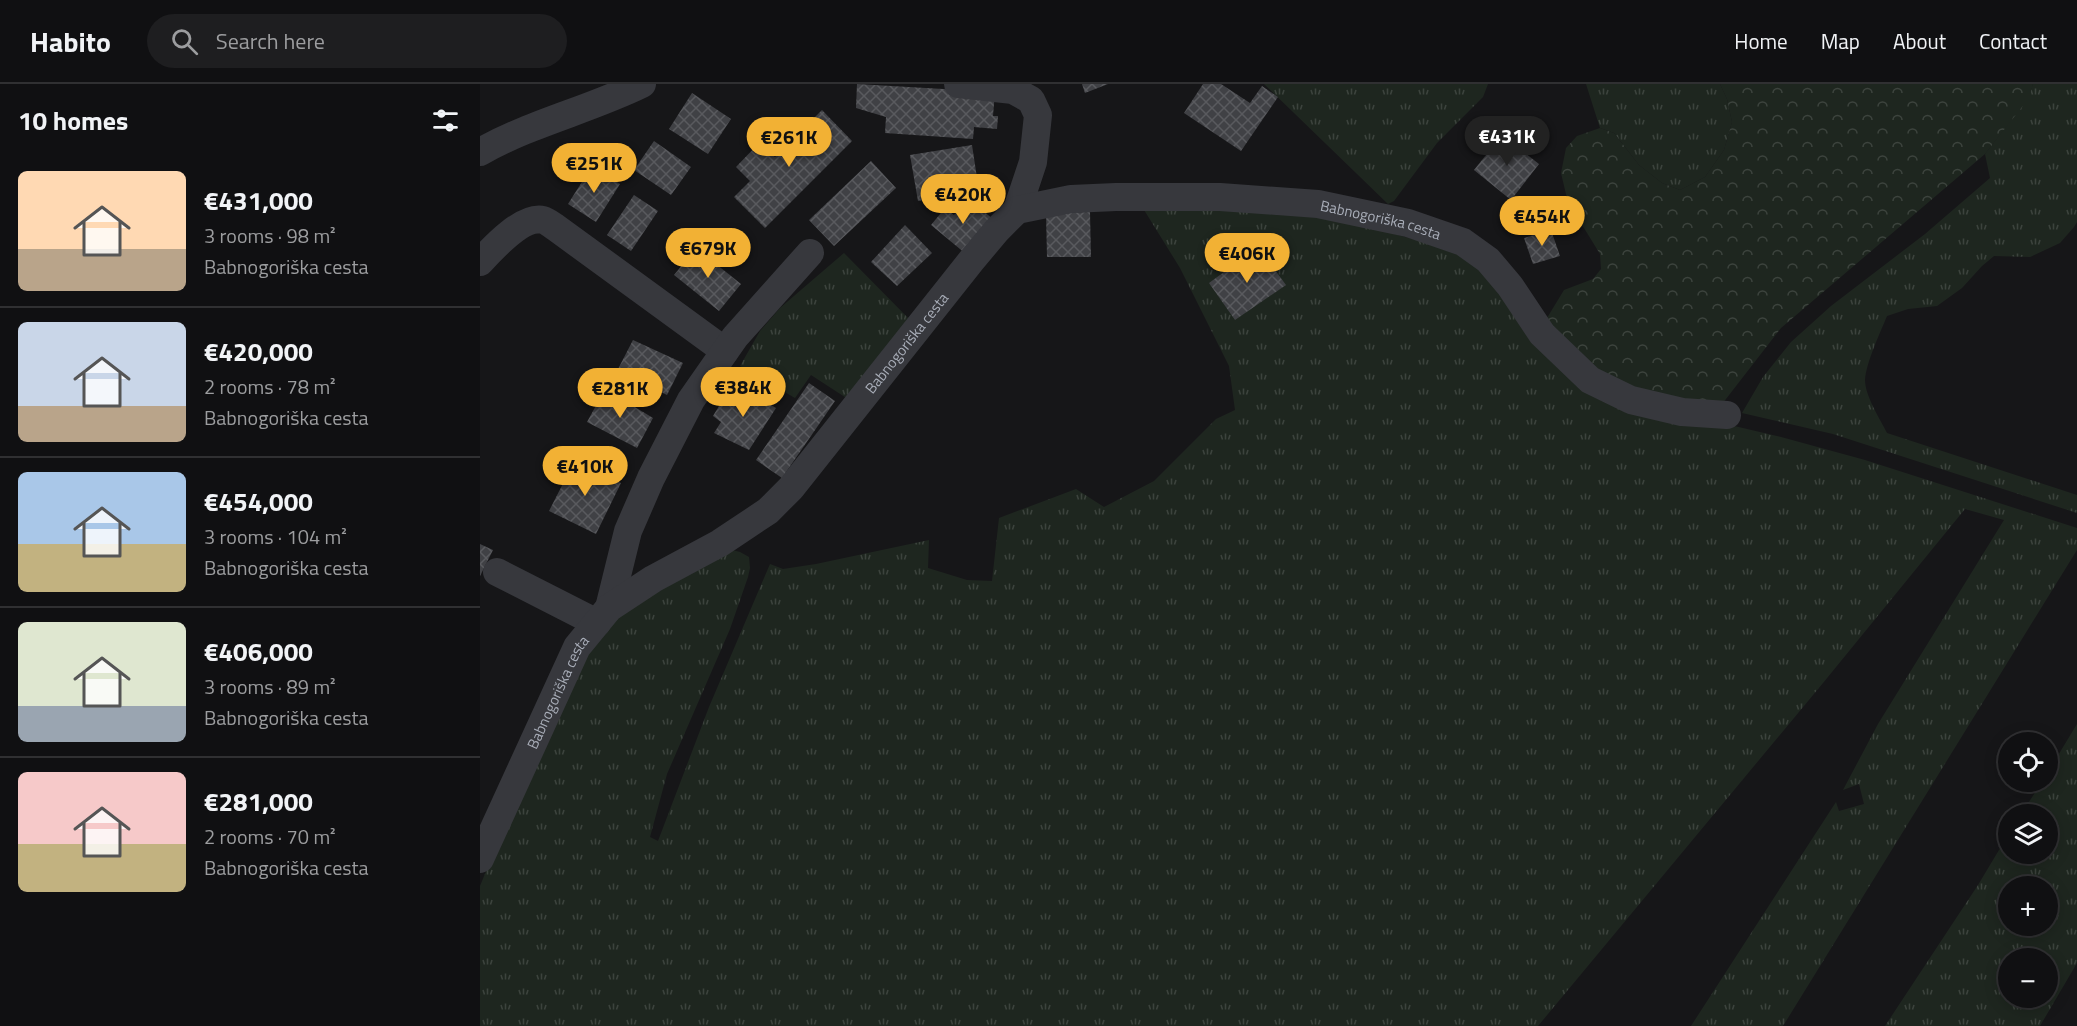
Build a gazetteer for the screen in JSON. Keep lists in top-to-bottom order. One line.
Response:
{"streets":{"street":["Babnogoriška cesta"]},"page":{"header":"Habito","search":"Search here","nav":["Home","Map","About","Contact"],"heading":"10 homes","price":["€431K","€261K","€251K","€420K","€454K","€679K","€406K","€384K","€281K","€410K"],"list":[{"name":"€431,000","note":"3 rooms · 98 m² · Babnogoriška cesta"},{"name":"€420,000","note":"2 rooms · 78 m² · Babnogoriška cesta"},{"name":"€454,000","note":"3 rooms · 104 m² · Babnogoriška cesta"},{"name":"€406,000","note":"3 rooms · 89 m² · Babnogoriška cesta"},{"name":"€281,000","note":"2 rooms · 70 m² · Babnogoriška cesta"}],"map_buttons":["+","−"]}}
